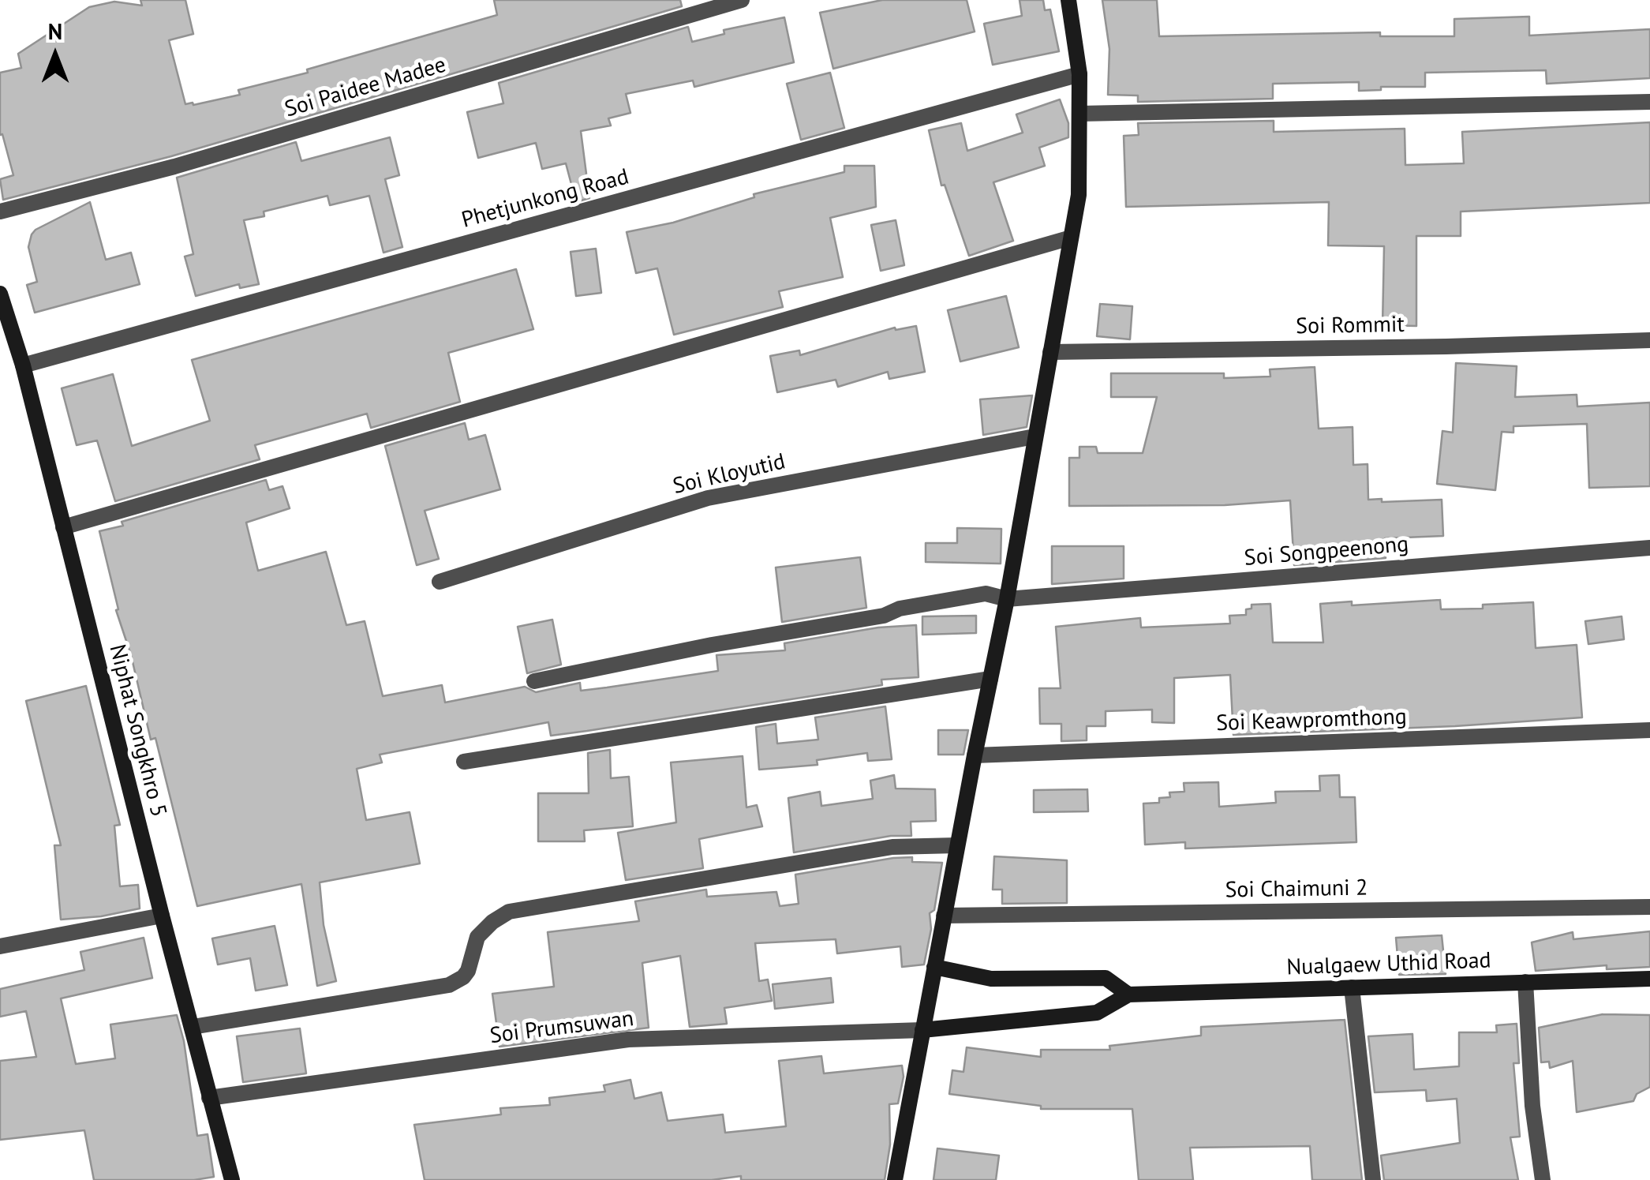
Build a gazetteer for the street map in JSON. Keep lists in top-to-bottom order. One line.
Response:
{"streets":{"street":["Soi Paidee Madee","Phetjunkong Road","Soi Rommit","Soi Kloyutid","Soi Songpeenong","Soi Keawpromthong","Niphat Songkhro 5","Soi Chaimuni 2","Nualgaew Uthid Road","Soi Prumsuwan"]},"crossings":[["Phetjunkong Road","Niphat Songkhro 5"],["Niphat Songkhro 5","Soi Prumsuwan"],["Nualgaew Uthid Road","Soi Prumsuwan"]],"north":"top"}
